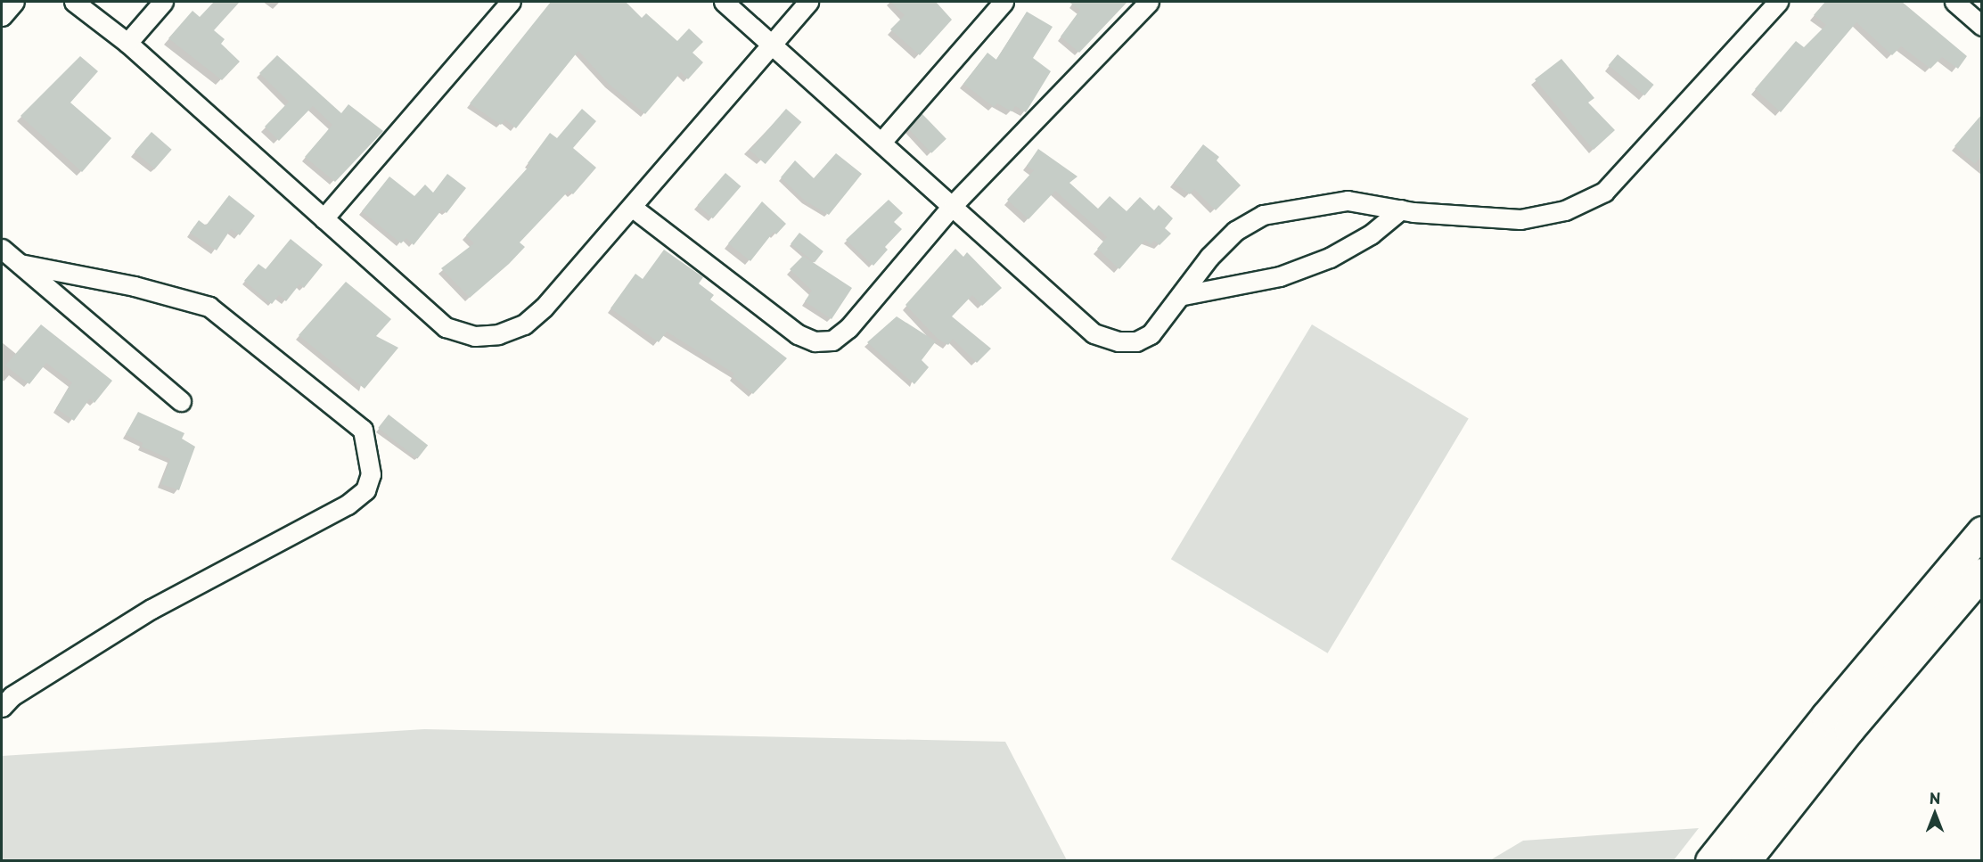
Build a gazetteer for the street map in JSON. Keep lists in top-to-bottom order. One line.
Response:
{"north":"top"}
